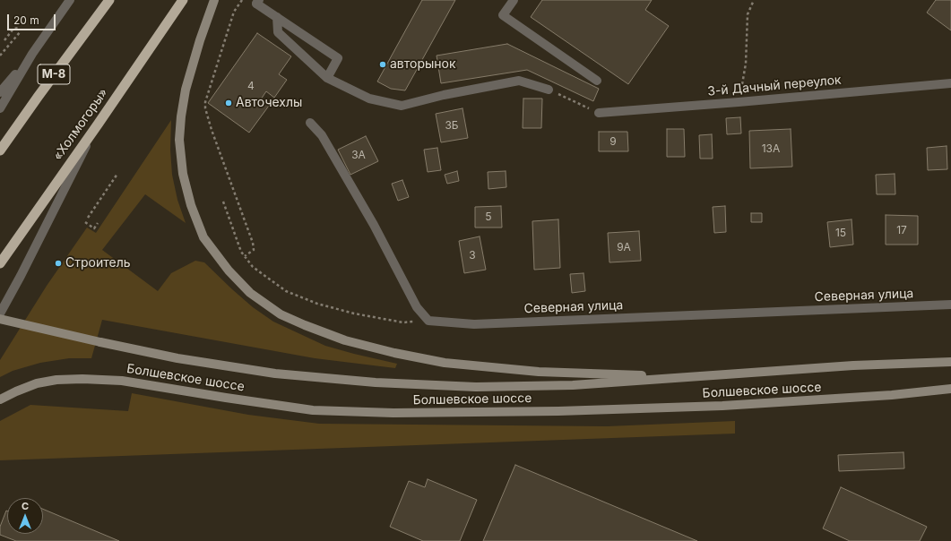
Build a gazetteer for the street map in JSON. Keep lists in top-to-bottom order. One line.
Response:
{"streets":{"highway":["М-8","«Холмогоры»"],"main road":["Болшевское шоссе"],"street":["3-й Дачный переулок","Северная улица"]},"places":["авторынок","Авточехлы","Строитель"],"house_numbers":["4","3Б","9","13А","3А","5","17","15","9А","3"],"scale_bar":"20 m","north":"top"}
